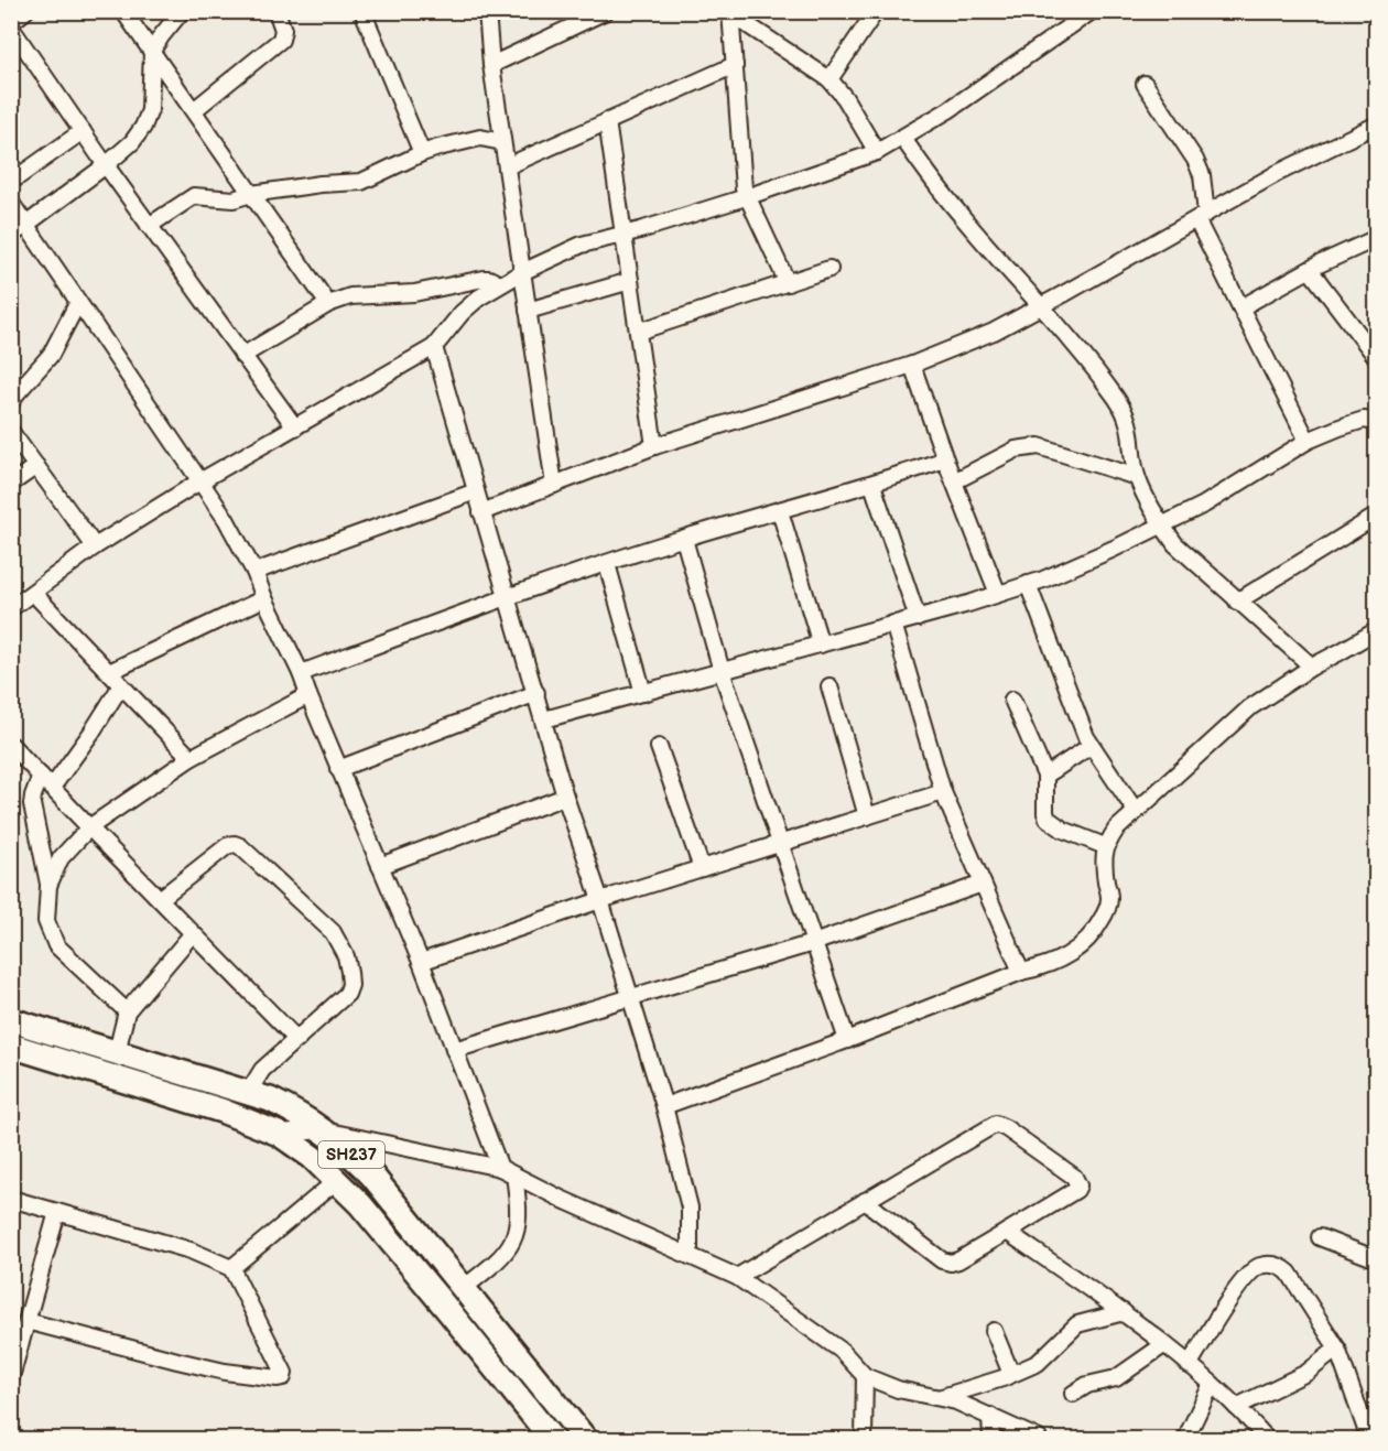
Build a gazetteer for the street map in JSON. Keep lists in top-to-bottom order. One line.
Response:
{"streets":{"main road":["SH237"]}}
